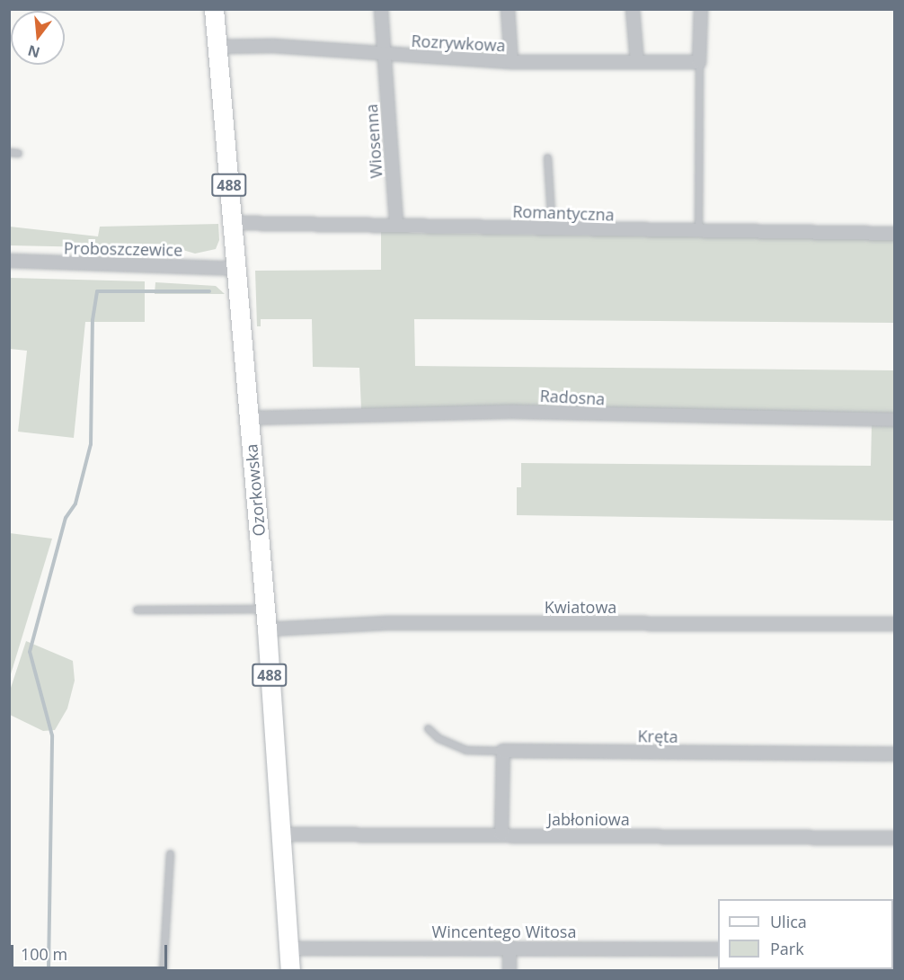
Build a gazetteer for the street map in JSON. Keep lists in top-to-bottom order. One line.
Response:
{"streets":{"main road":["488","Ozorkowska"],"street":["Rozrywkowa","Wiosenna","Romantyczna","Proboszczewice","Radosna","Kwiatowa","Kręta","Jabłoniowa","Wincentego Witosa"]},"crossings":[["Rozrywkowa","Wiosenna"],["Rozrywkowa","Ozorkowska"],["Wiosenna","Romantyczna"],["Romantyczna","Ozorkowska"],["Proboszczewice","Ozorkowska"],["Radosna","Ozorkowska"],["Ozorkowska","Kwiatowa"],["Ozorkowska","Jabłoniowa"],["Ozorkowska","Wincentego Witosa"]],"legend":["Ulica","Park"],"scale_bar":"100 m","north":"bottom"}
